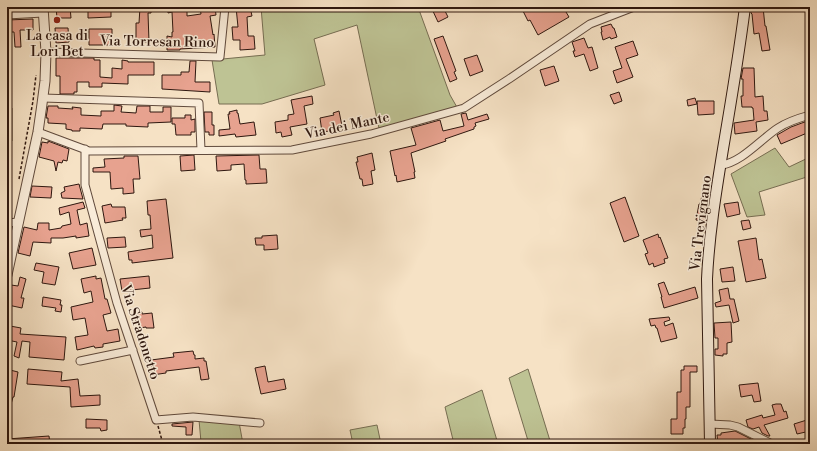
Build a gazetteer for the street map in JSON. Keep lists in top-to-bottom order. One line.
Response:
{"streets":{"main road":["Via Trevignano"],"street":["Via Torresan Rino","Via dei Mante","Via Stradonetto"]},"crossings":[["Via dei Mante","Via Stradonetto"]],"places":["La casa di Lori Bet"]}
